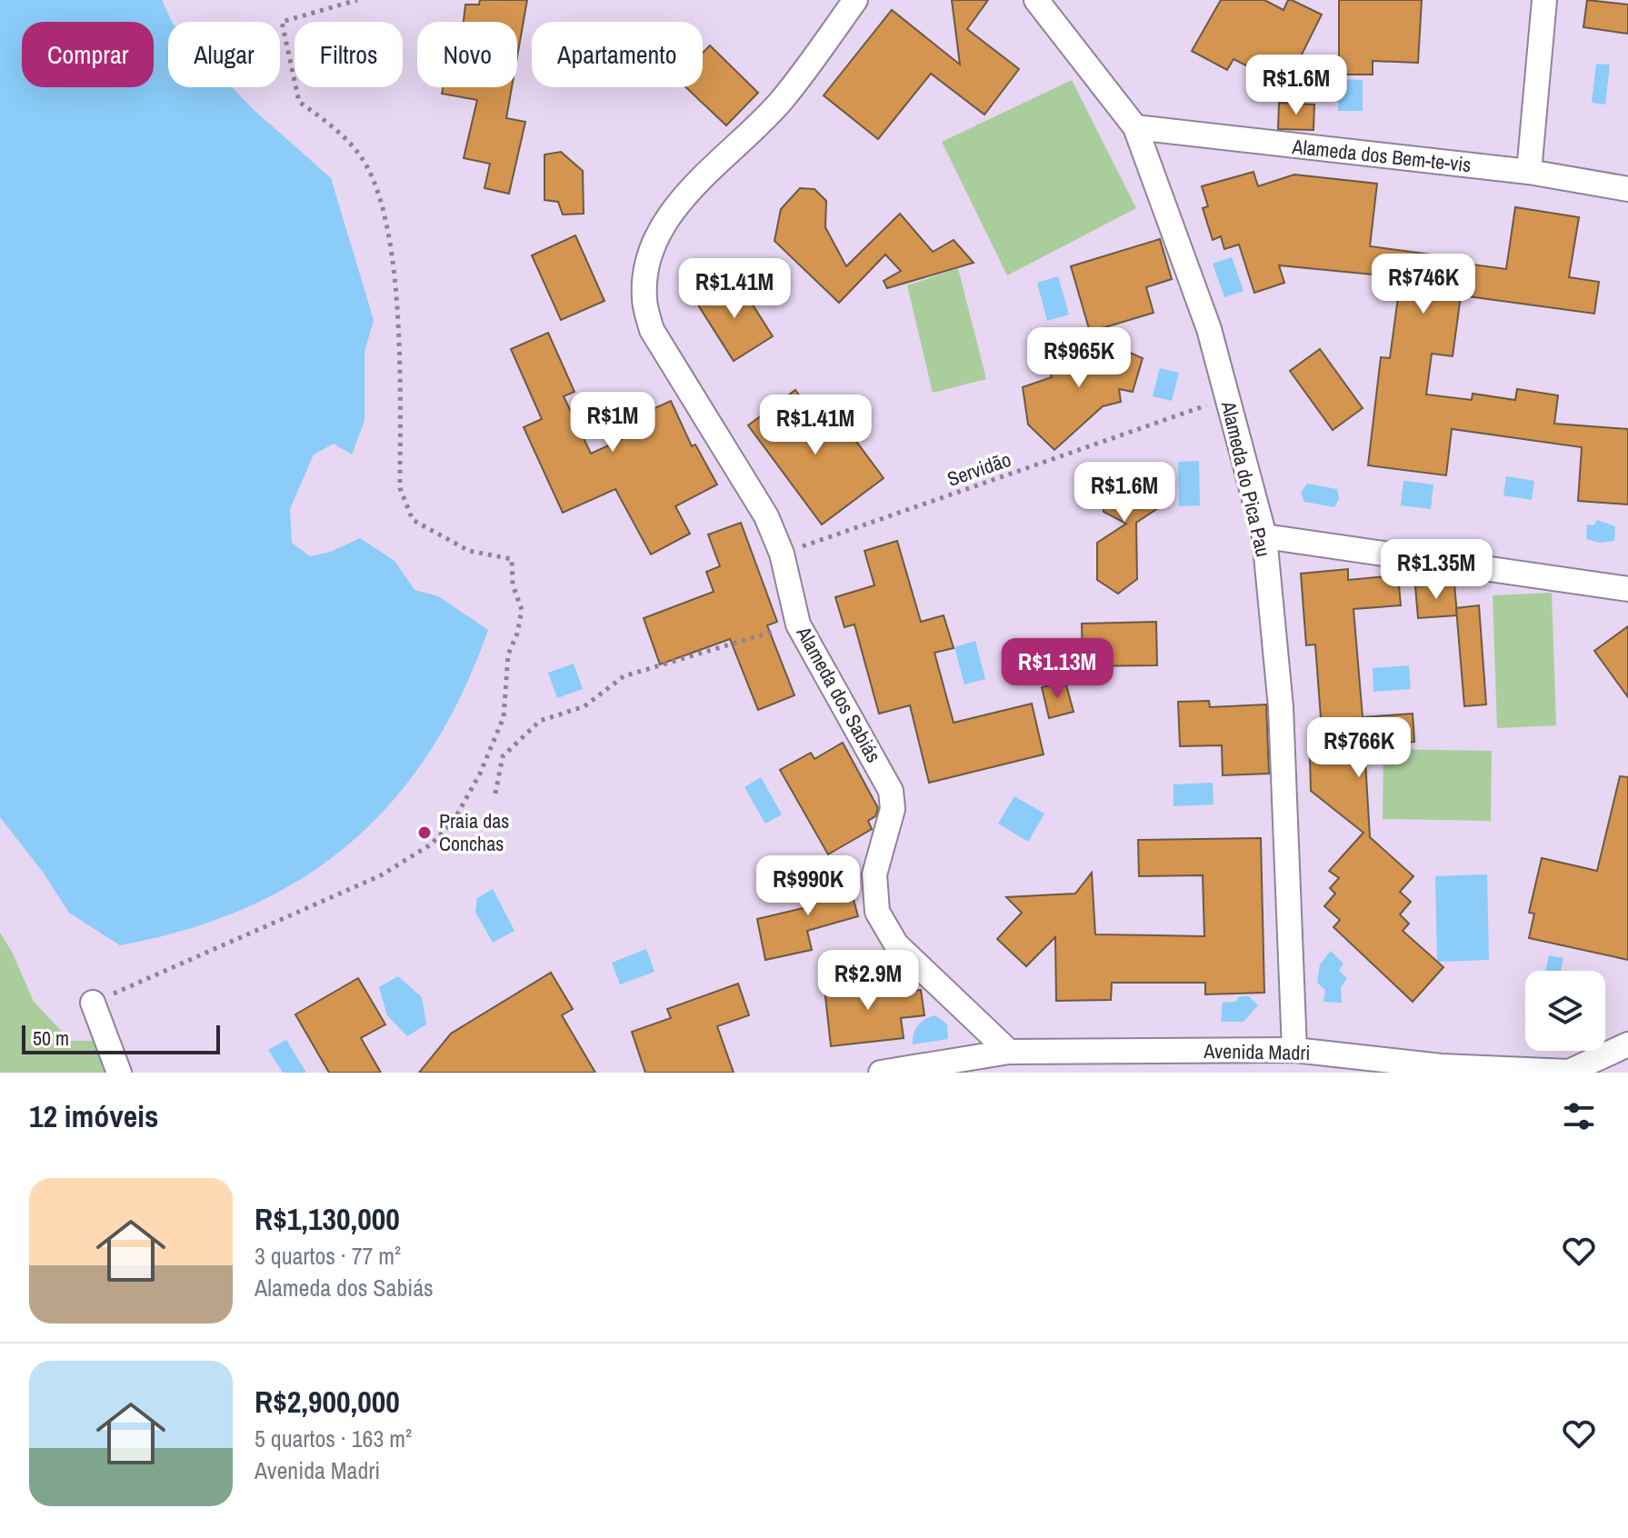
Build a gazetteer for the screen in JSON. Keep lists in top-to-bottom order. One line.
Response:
{"streets":{"street":["Alameda dos Bem-te-vis","Alameda do Pica Pau","Alameda dos Sabiás","Avenida Madri"],"path":["Servidão"]},"crossings":[["Alameda dos Bem-te-vis","Alameda do Pica Pau"],["Servidão","Alameda do Pica Pau"],["Servidão","Alameda dos Sabiás"],["Alameda do Pica Pau","Avenida Madri"],["Alameda dos Sabiás","Avenida Madri"]],"places":["Praia das Conchas"],"scale_bar":"50 m","page":{"chip":["Comprar","Alugar","Filtros","Novo","Apartamento"],"price":["R$1.6M","R$746K","R$1.41M","R$965K","R$1M","R$1.41M","R$1.6M","R$1.35M","R$1.13M","R$766K","R$990K","R$2.9M"],"scale":"50 m","heading":"12 imóveis","list":[{"name":"R$1,130,000","note":"3 quartos · 77 m² · Alameda dos Sabiás"},{"name":"R$2,900,000","note":"5 quartos · 163 m² · Avenida Madri"}]}}
